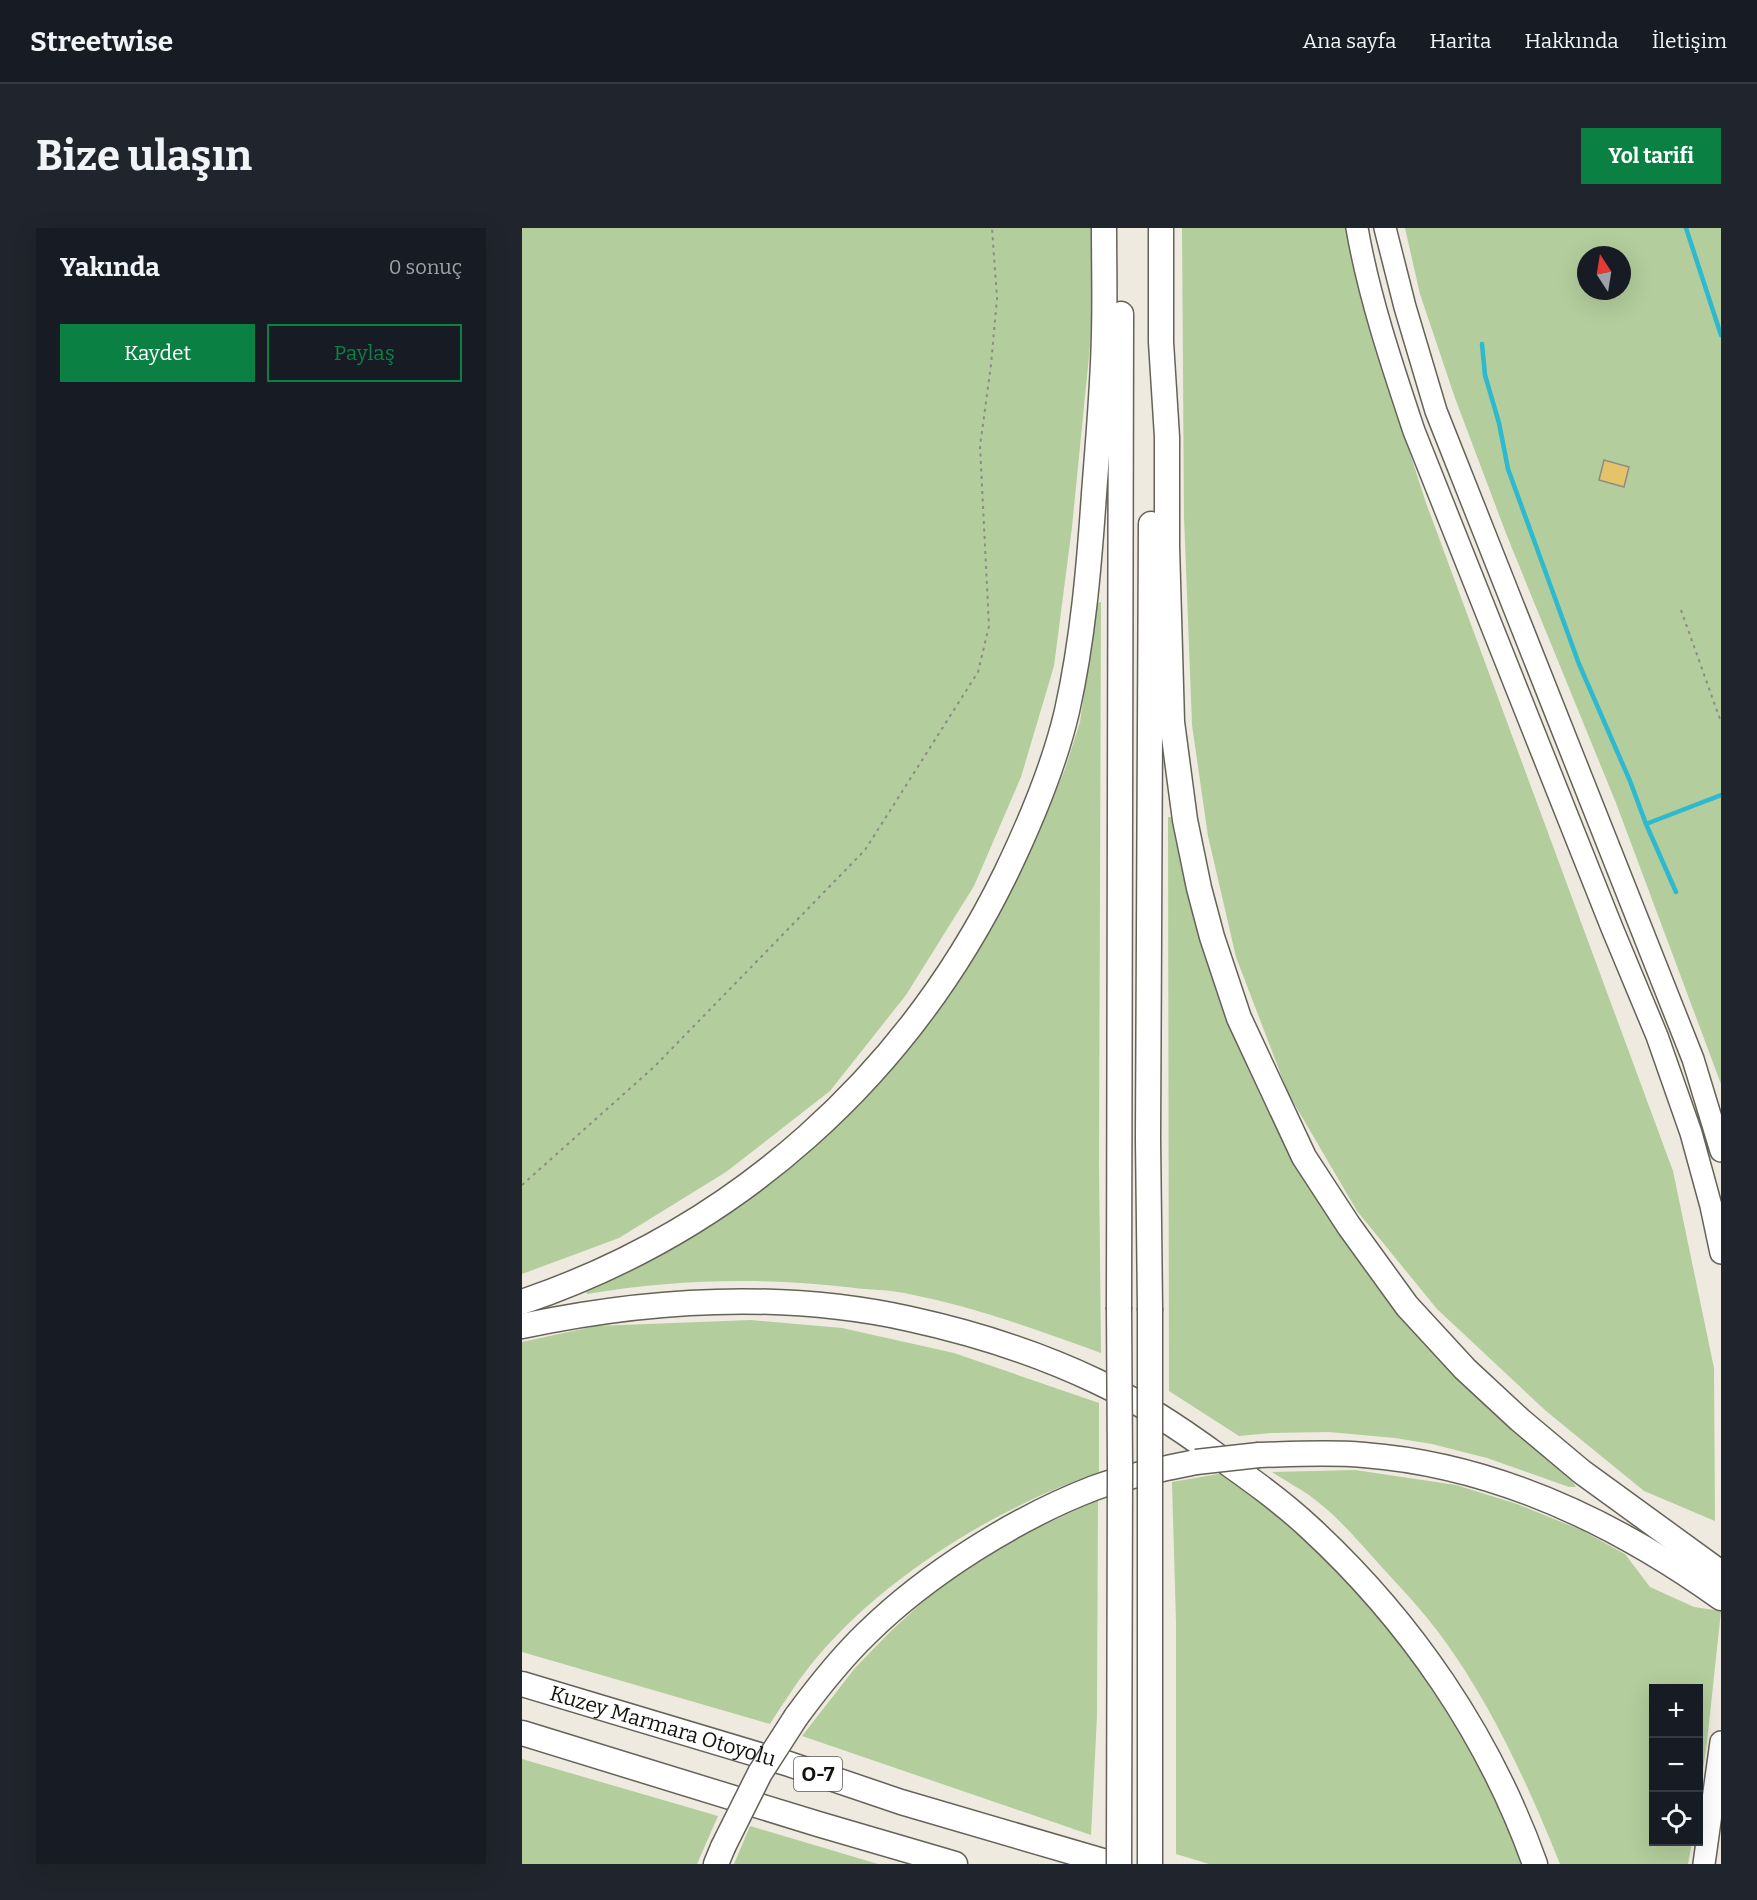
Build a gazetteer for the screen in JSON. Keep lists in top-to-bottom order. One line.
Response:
{"streets":{"highway":["Kuzey Marmara Otoyolu","O-7"]},"north":"top","page":{"header":"Streetwise","nav":["Ana sayfa","Harita","Hakkında","İletişim"],"buttons":["Yol tarifi",["Kaydet","Paylaş"]],"title":"Bize ulaşın","heading":["Yakında","0 sonuç"],"map_buttons":["+","−"]}}
